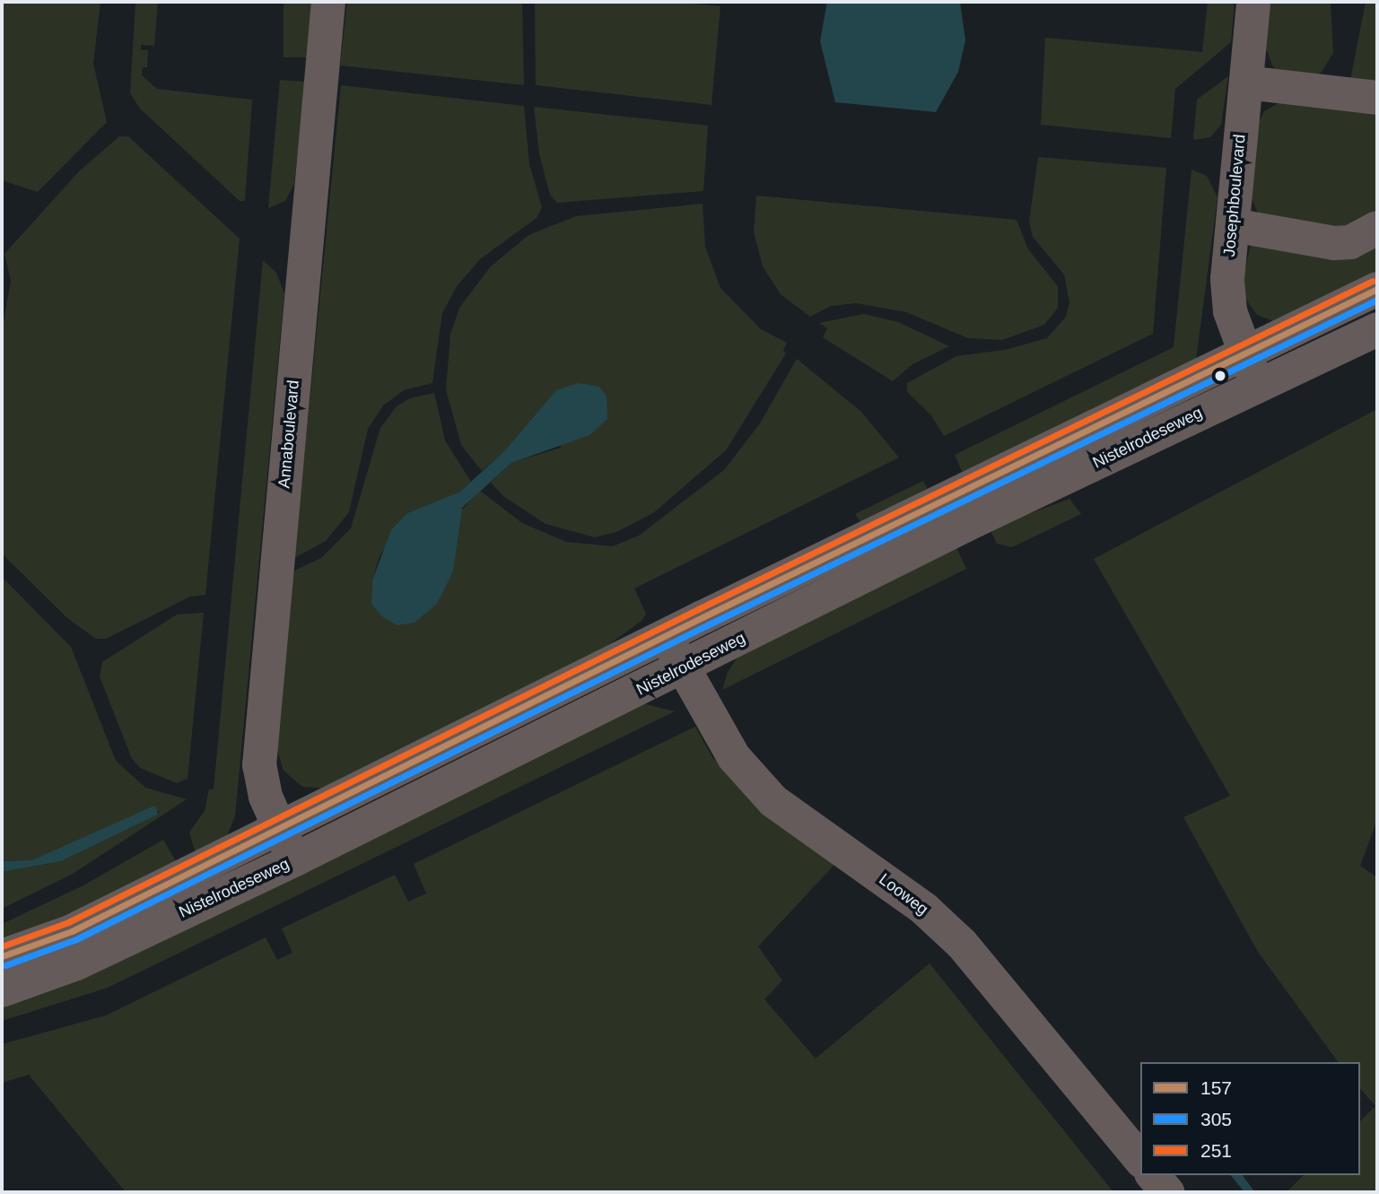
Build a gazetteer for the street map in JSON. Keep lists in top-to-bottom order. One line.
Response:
{"streets":{"street":["Josephboulevard","Annaboulevard","Nistelrodeseweg","Looweg"]},"crossings":[["Josephboulevard","Nistelrodeseweg"],["Annaboulevard","Nistelrodeseweg"],["Nistelrodeseweg","Looweg"]],"lines":["transit line 251","transit line 157","transit line 305"],"legend":["157","305","251"]}
